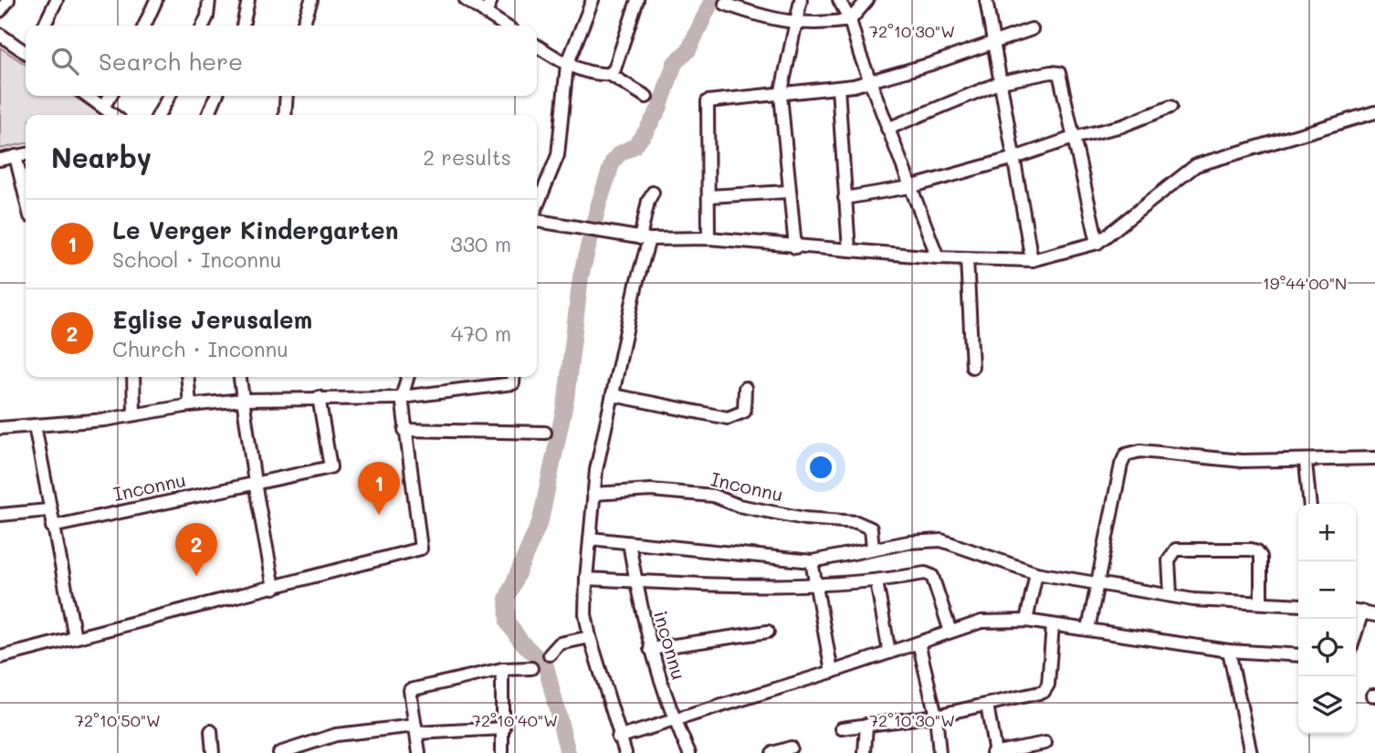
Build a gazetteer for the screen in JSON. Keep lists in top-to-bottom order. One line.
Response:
{"streets":{"street":["Inconnu","inconnu"]},"crossings":[["Inconnu","inconnu"]],"page":{"search":"Search here","heading":["Nearby","2 results"],"list":[{"mark":"1","name":"Le Verger Kindergarten","note":"School · Inconnu","value":"330 m"},{"mark":"2","name":"Eglise Jerusalem","note":"Church · Inconnu","value":"470 m"}],"pins":["1","2"],"map_buttons":["+","−"]},"coordinates":["72°10'30\"W","19°44'00\"N","72°10'50\"W","72°10'40\"W"]}
